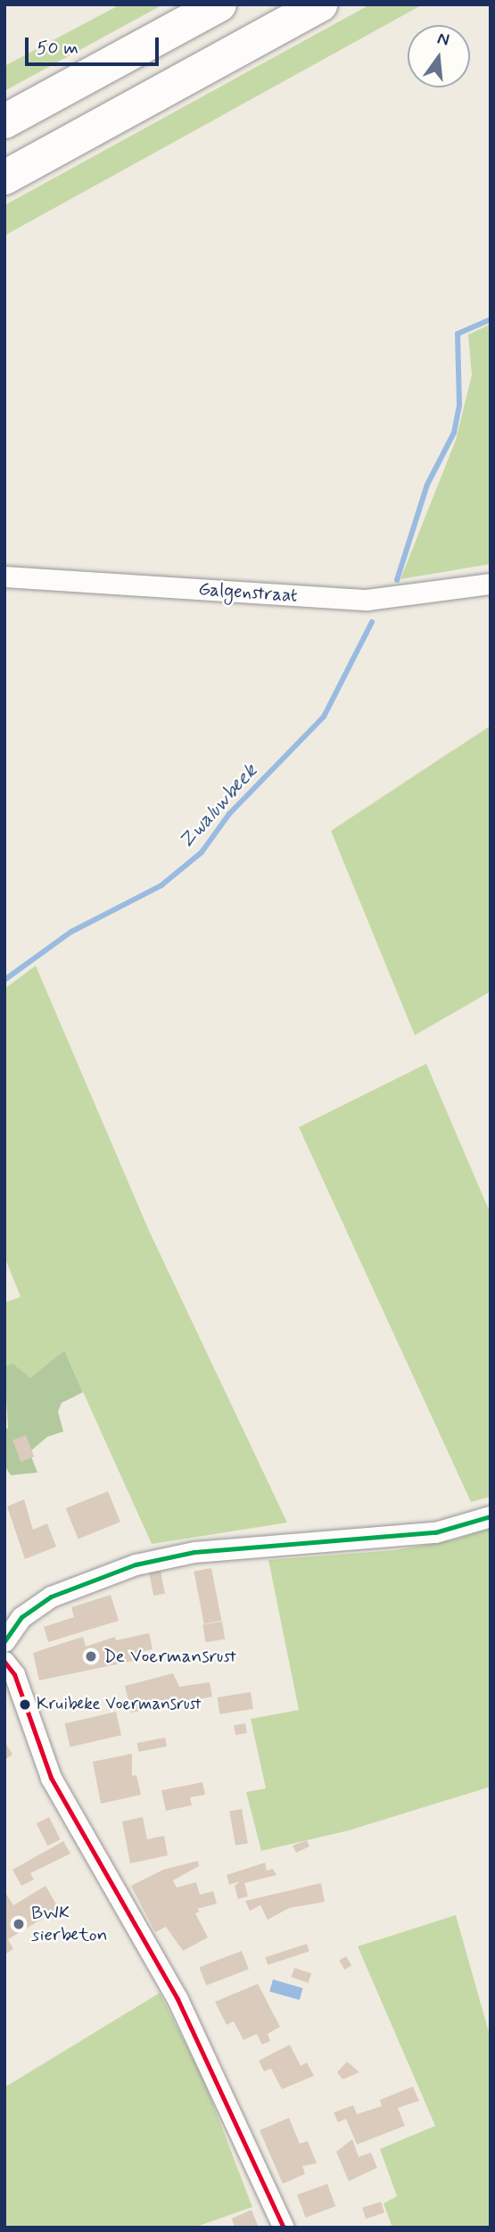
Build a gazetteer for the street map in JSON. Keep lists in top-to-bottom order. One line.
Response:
{"streets":{"street":["Galgenstraat"]},"water":["Zwaluwbeek"],"places":["De Voermansrust","Kruibeke Voermansrust","BWK sierbeton"],"scale_bar":"50 m","north":"top"}
